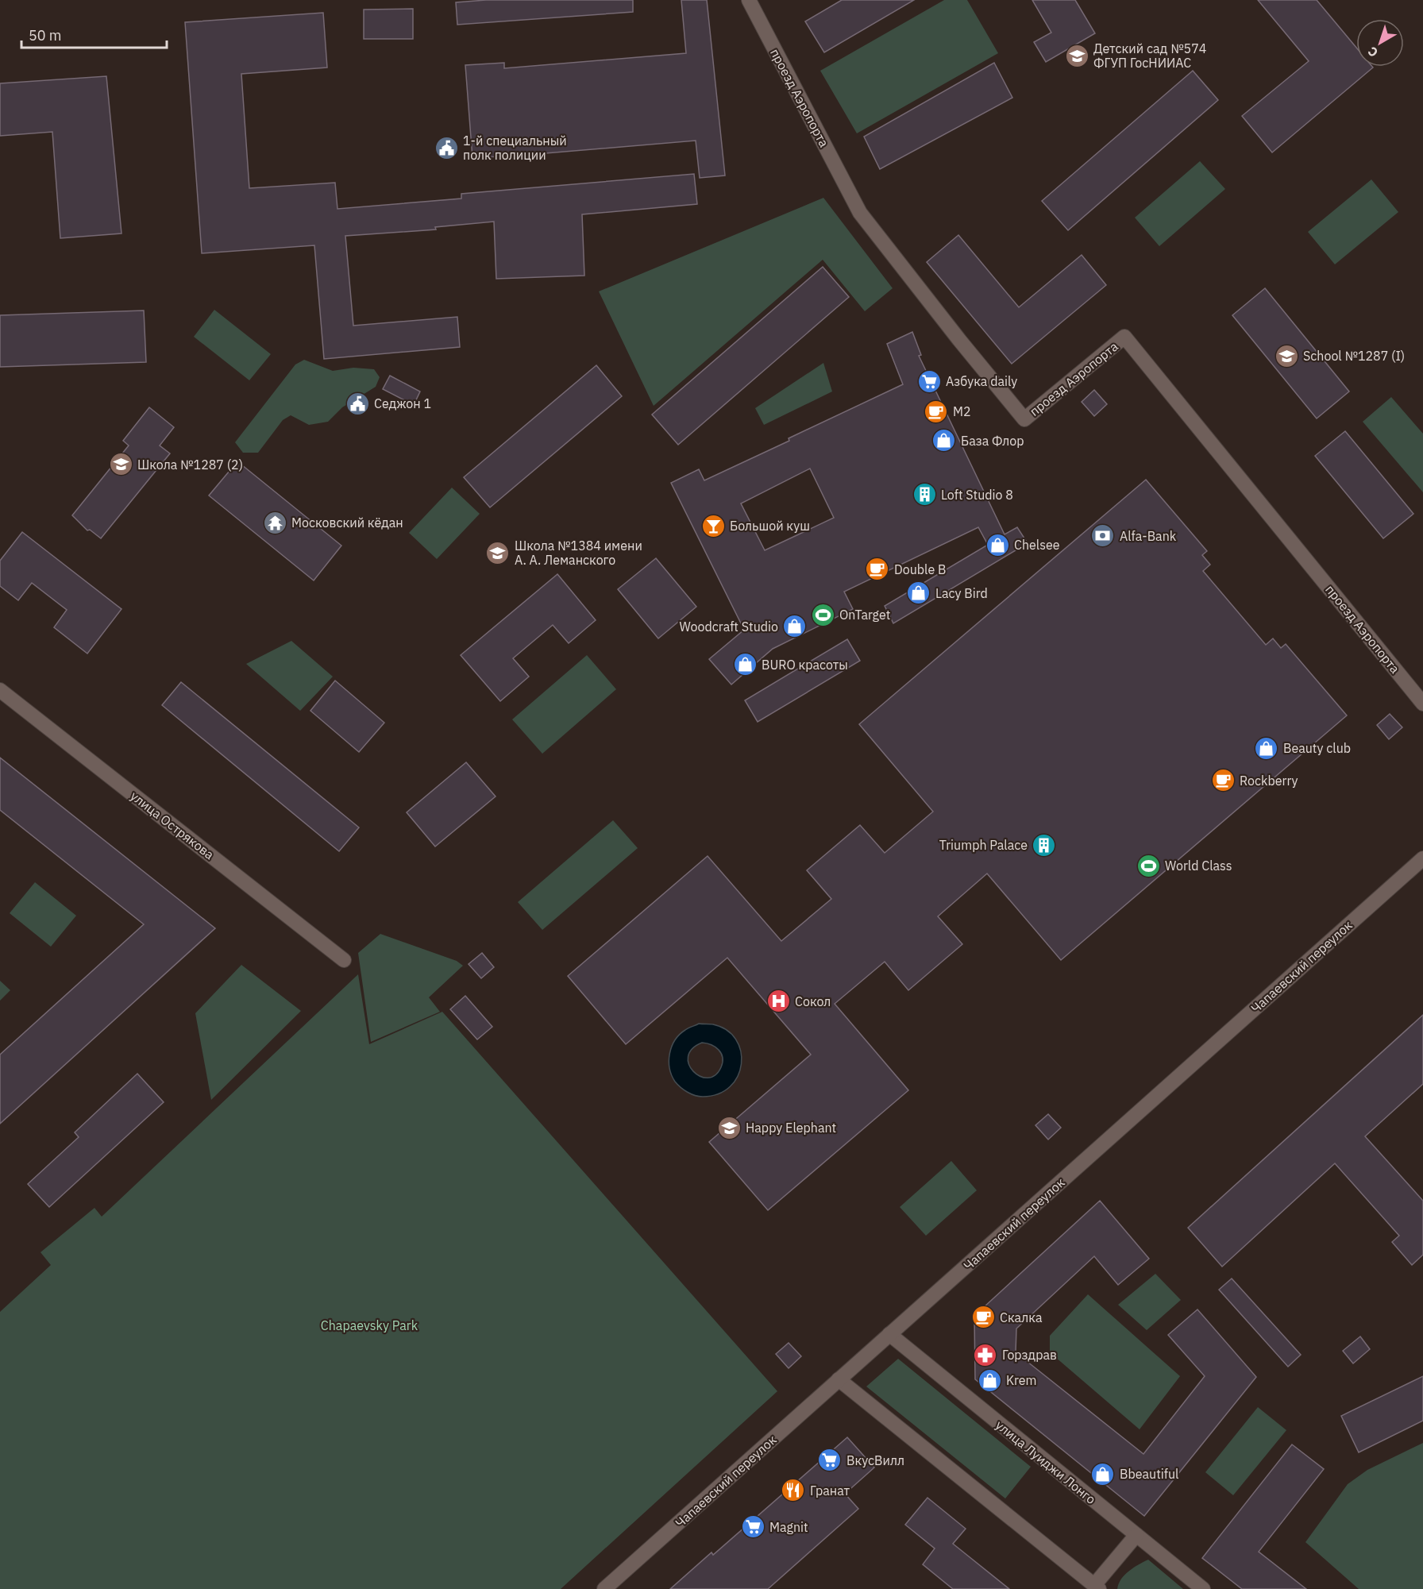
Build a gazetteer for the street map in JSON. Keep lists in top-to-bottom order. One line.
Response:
{"streets":{"street":["проезд Аэропорта","улица Острякова","Чапаевский переулок","улица Луиджи Лонго"]},"crossings":[["Чапаевский переулок","улица Луиджи Лонго"]],"parks":["Chapaevsky Park"],"places":{"school or university":["Детский сад №574 ФГУП ГосНИИАС","School №1287 (I)","Школа №1287 (2)","Школа №1384 имени А. А. Леманского","Happy Elephant"],"public building":["1-й специальный полк полиции","Седжон 1"],"supermarket":["Азбука daily","ВкусВилл","Magnit"],"cafe":["M2","Double B","Rockberry","Скалка"],"shop":["База Флор","Chelsee","Lacy Bird","Woodcraft Studio","BURO красоты","Beauty club","Krem","Bbeautiful"],"building":["Loft Studio 8","Triumph Palace"],"temple":["Московский кёдан"],"bar":["Большой куш"],"bank":["Alfa-Bank"],"sports":["OnTarget","World Class"],"hospital":["Сокол"],"pharmacy":["Горздрав"],"restaurant":["Гранат"]},"scale_bar":"50 m","north":"bottom left"}
